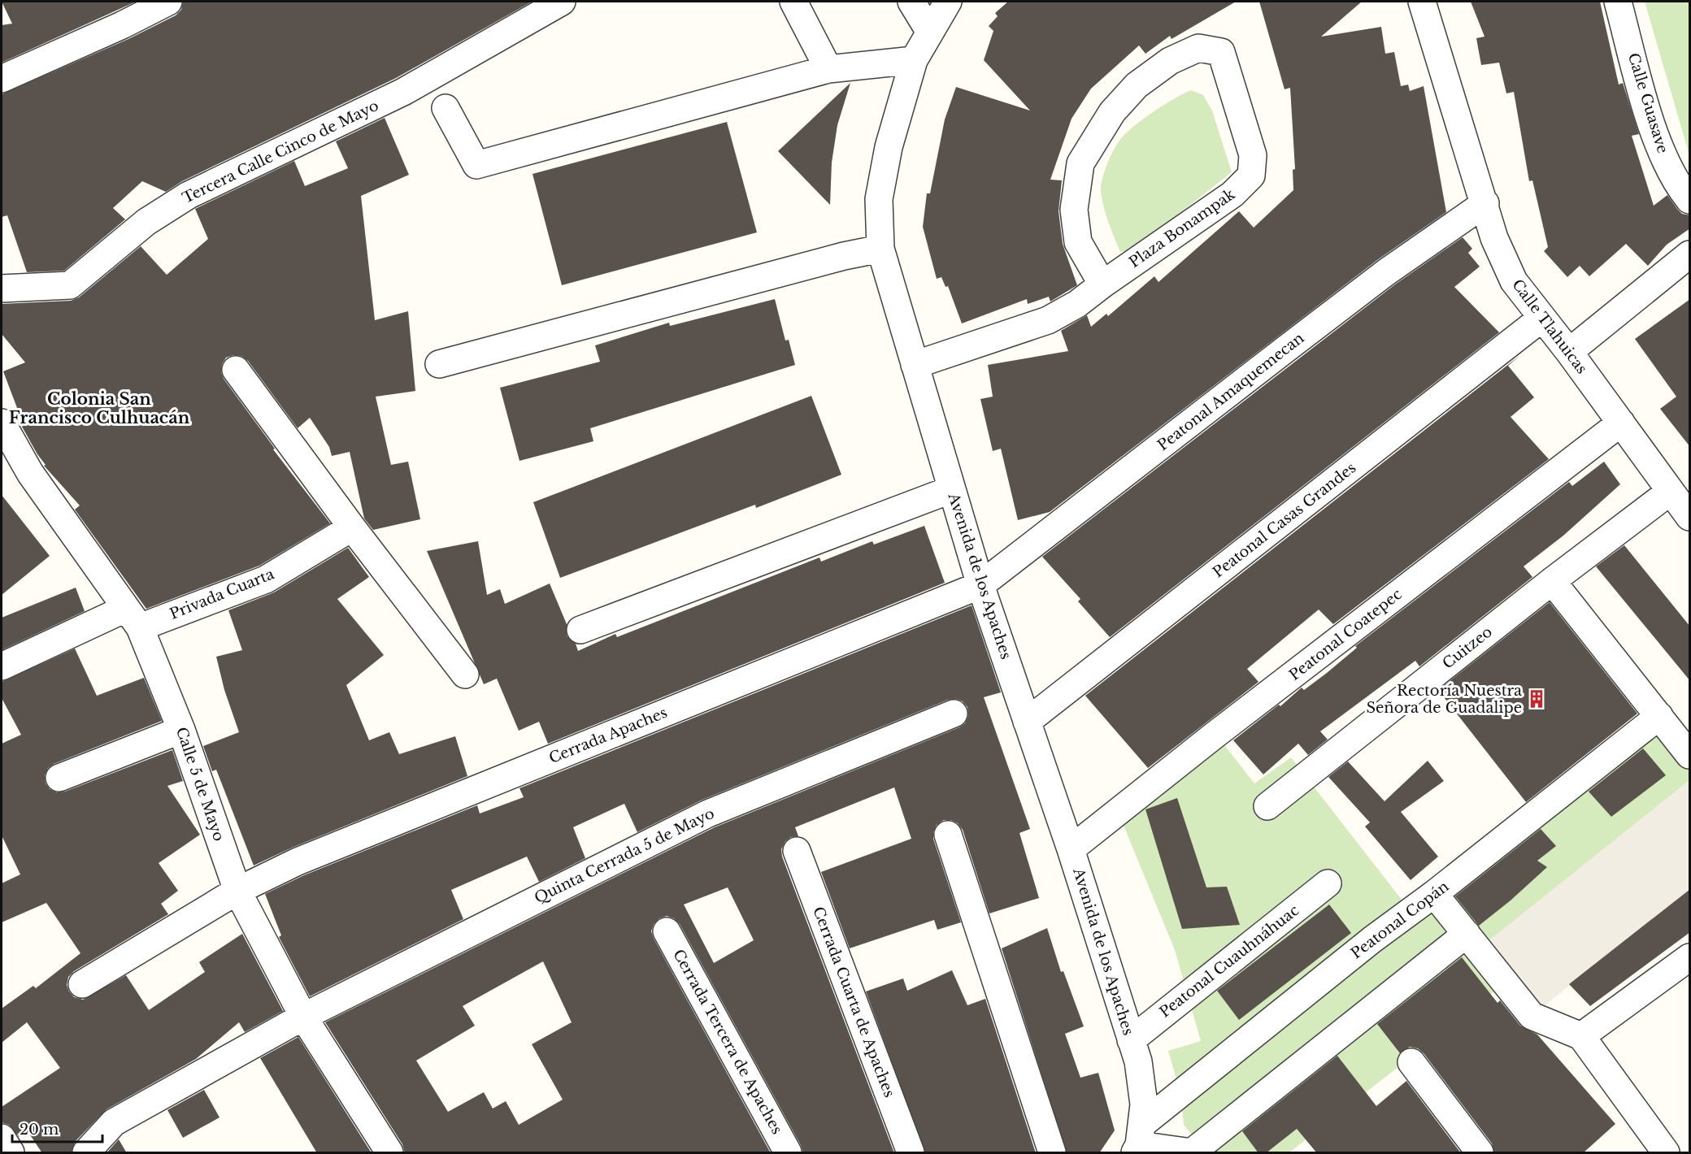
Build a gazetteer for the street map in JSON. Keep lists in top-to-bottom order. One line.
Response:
{"streets":{"street":["Calle Guasave","Tercera Calle Cinco de Mayo","Plaza Bonampak","Calle Tlahuicas","Peatonal Amaquemecan","Peatonal Casas Grandes","Avenida de los Apaches","Privada Cuarta","Peatonal Coatepec","Cuitzeo","Cerrada Apaches","Calle 5 de Mayo","Quinta Cerrada 5 de Mayo","Peatonal Copán","Peatonal Cuauhnáhuac","Cerrada Cuarta de Apaches","Cerrada Tercera de Apaches"]},"crossings":[["Plaza Bonampak","Avenida de los Apaches"],["Calle Tlahuicas","Peatonal Amaquemecan"],["Calle Tlahuicas","Peatonal Casas Grandes"],["Calle Tlahuicas","Peatonal Coatepec"],["Calle Tlahuicas","Cuitzeo"],["Peatonal Amaquemecan","Avenida de los Apaches"],["Peatonal Amaquemecan","Cerrada Apaches"],["Peatonal Casas Grandes","Avenida de los Apaches"],["Avenida de los Apaches","Peatonal Coatepec"],["Avenida de los Apaches","Cerrada Apaches"],["Avenida de los Apaches","Peatonal Copán"],["Avenida de los Apaches","Peatonal Cuauhnáhuac"],["Privada Cuarta","Calle 5 de Mayo"],["Cerrada Apaches","Calle 5 de Mayo"],["Calle 5 de Mayo","Quinta Cerrada 5 de Mayo"]],"districts":["Colonia San Francisco Culhuacán"],"places":{"building":["Rectoría Nuestra Señora de Guadalipe"]},"scale_bar":"20 m"}
